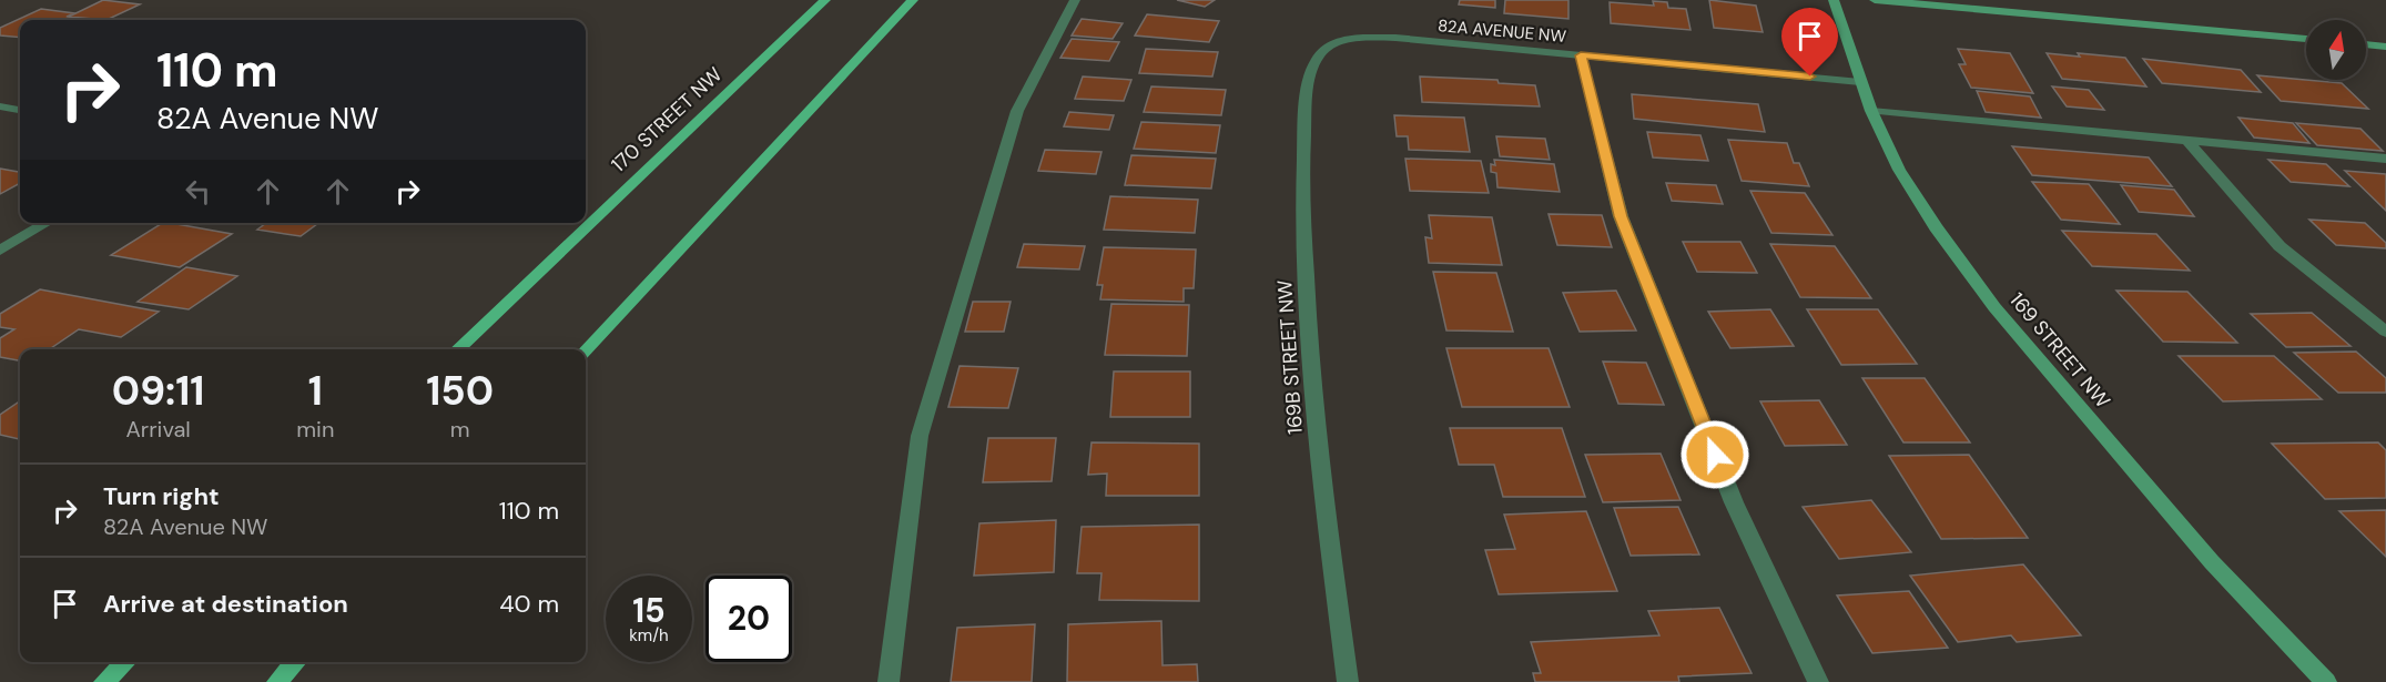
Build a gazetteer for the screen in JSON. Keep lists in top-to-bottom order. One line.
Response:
{"streets":{"main road":["170 STREET NW"],"street":["82A AVENUE NW","169 STREET NW","169B STREET NW"]},"crossings":[["82A AVENUE NW","169 STREET NW"],["82A AVENUE NW","169B STREET NW"]],"north":"top","page":{"turn":["110 m","82A Avenue NW"],"eta":["09:11","Arrival","1","min","150","m"],"list":[{"name":"Turn right","note":"82A Avenue NW","value":"110 m"},{"name":"Arrive at destination","value":"40 m"}],"speed":"15 km/h","limit":"20"}}
